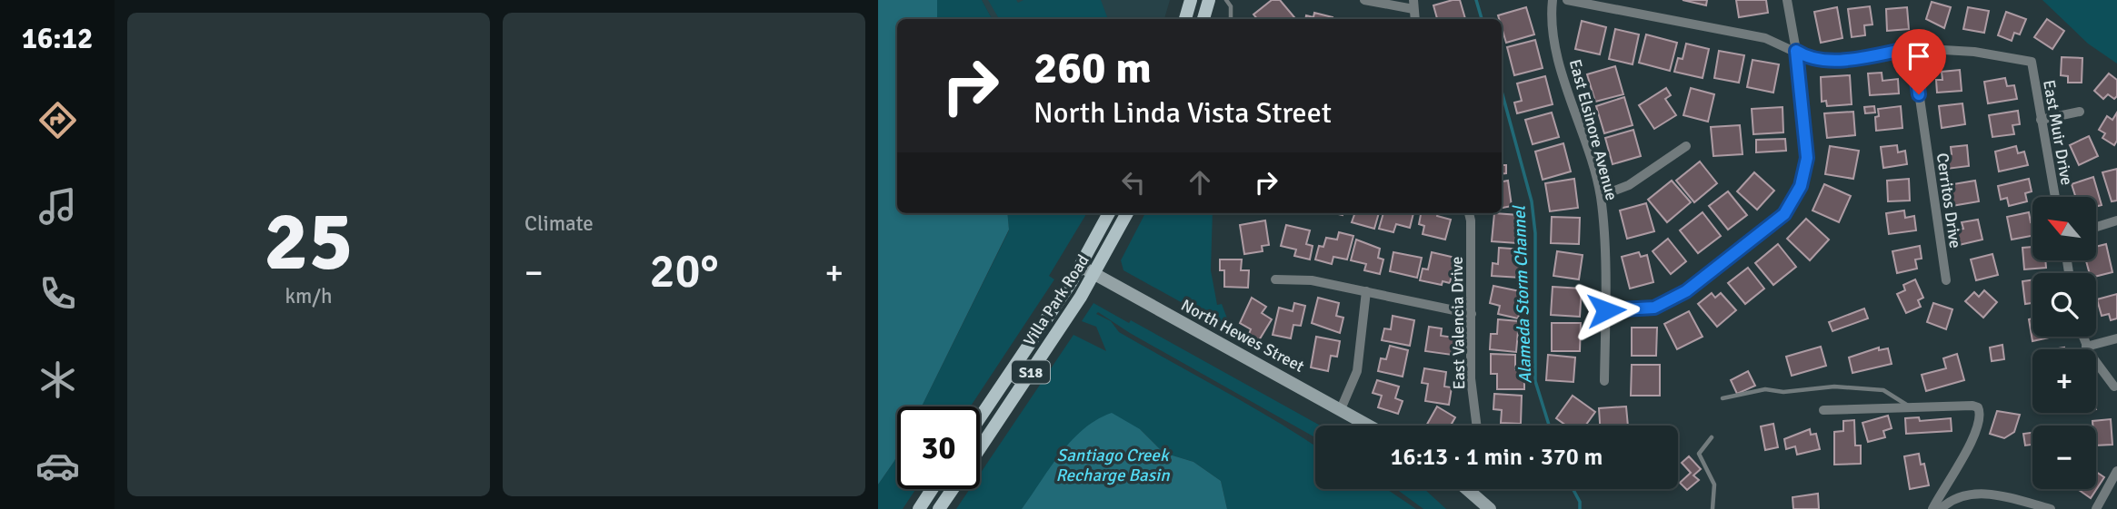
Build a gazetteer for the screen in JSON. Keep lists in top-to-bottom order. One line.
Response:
{"streets":{"main road":["Villa Park Road","North Hewes Street","S18"],"street":["East Elsinore Avenue","East Muir Drive","Cerritos Drive","East Valencia Drive"]},"crossings":[["East Muir Drive","Cerritos Drive"],["Villa Park Road","North Hewes Street"]],"water":["Alameda Storm Channel","Santiago Creek Recharge Basin"],"north":"top left","page":{"tabs":"16:12","tile":[["25","km/h"],"Climate"],"turn":["260 m","North Linda Vista Street"],"map_buttons":["+","−"],"heat":["−","20°","+"],"limit":"30","trip":"16:13 · 1 min · 370 m"}}
